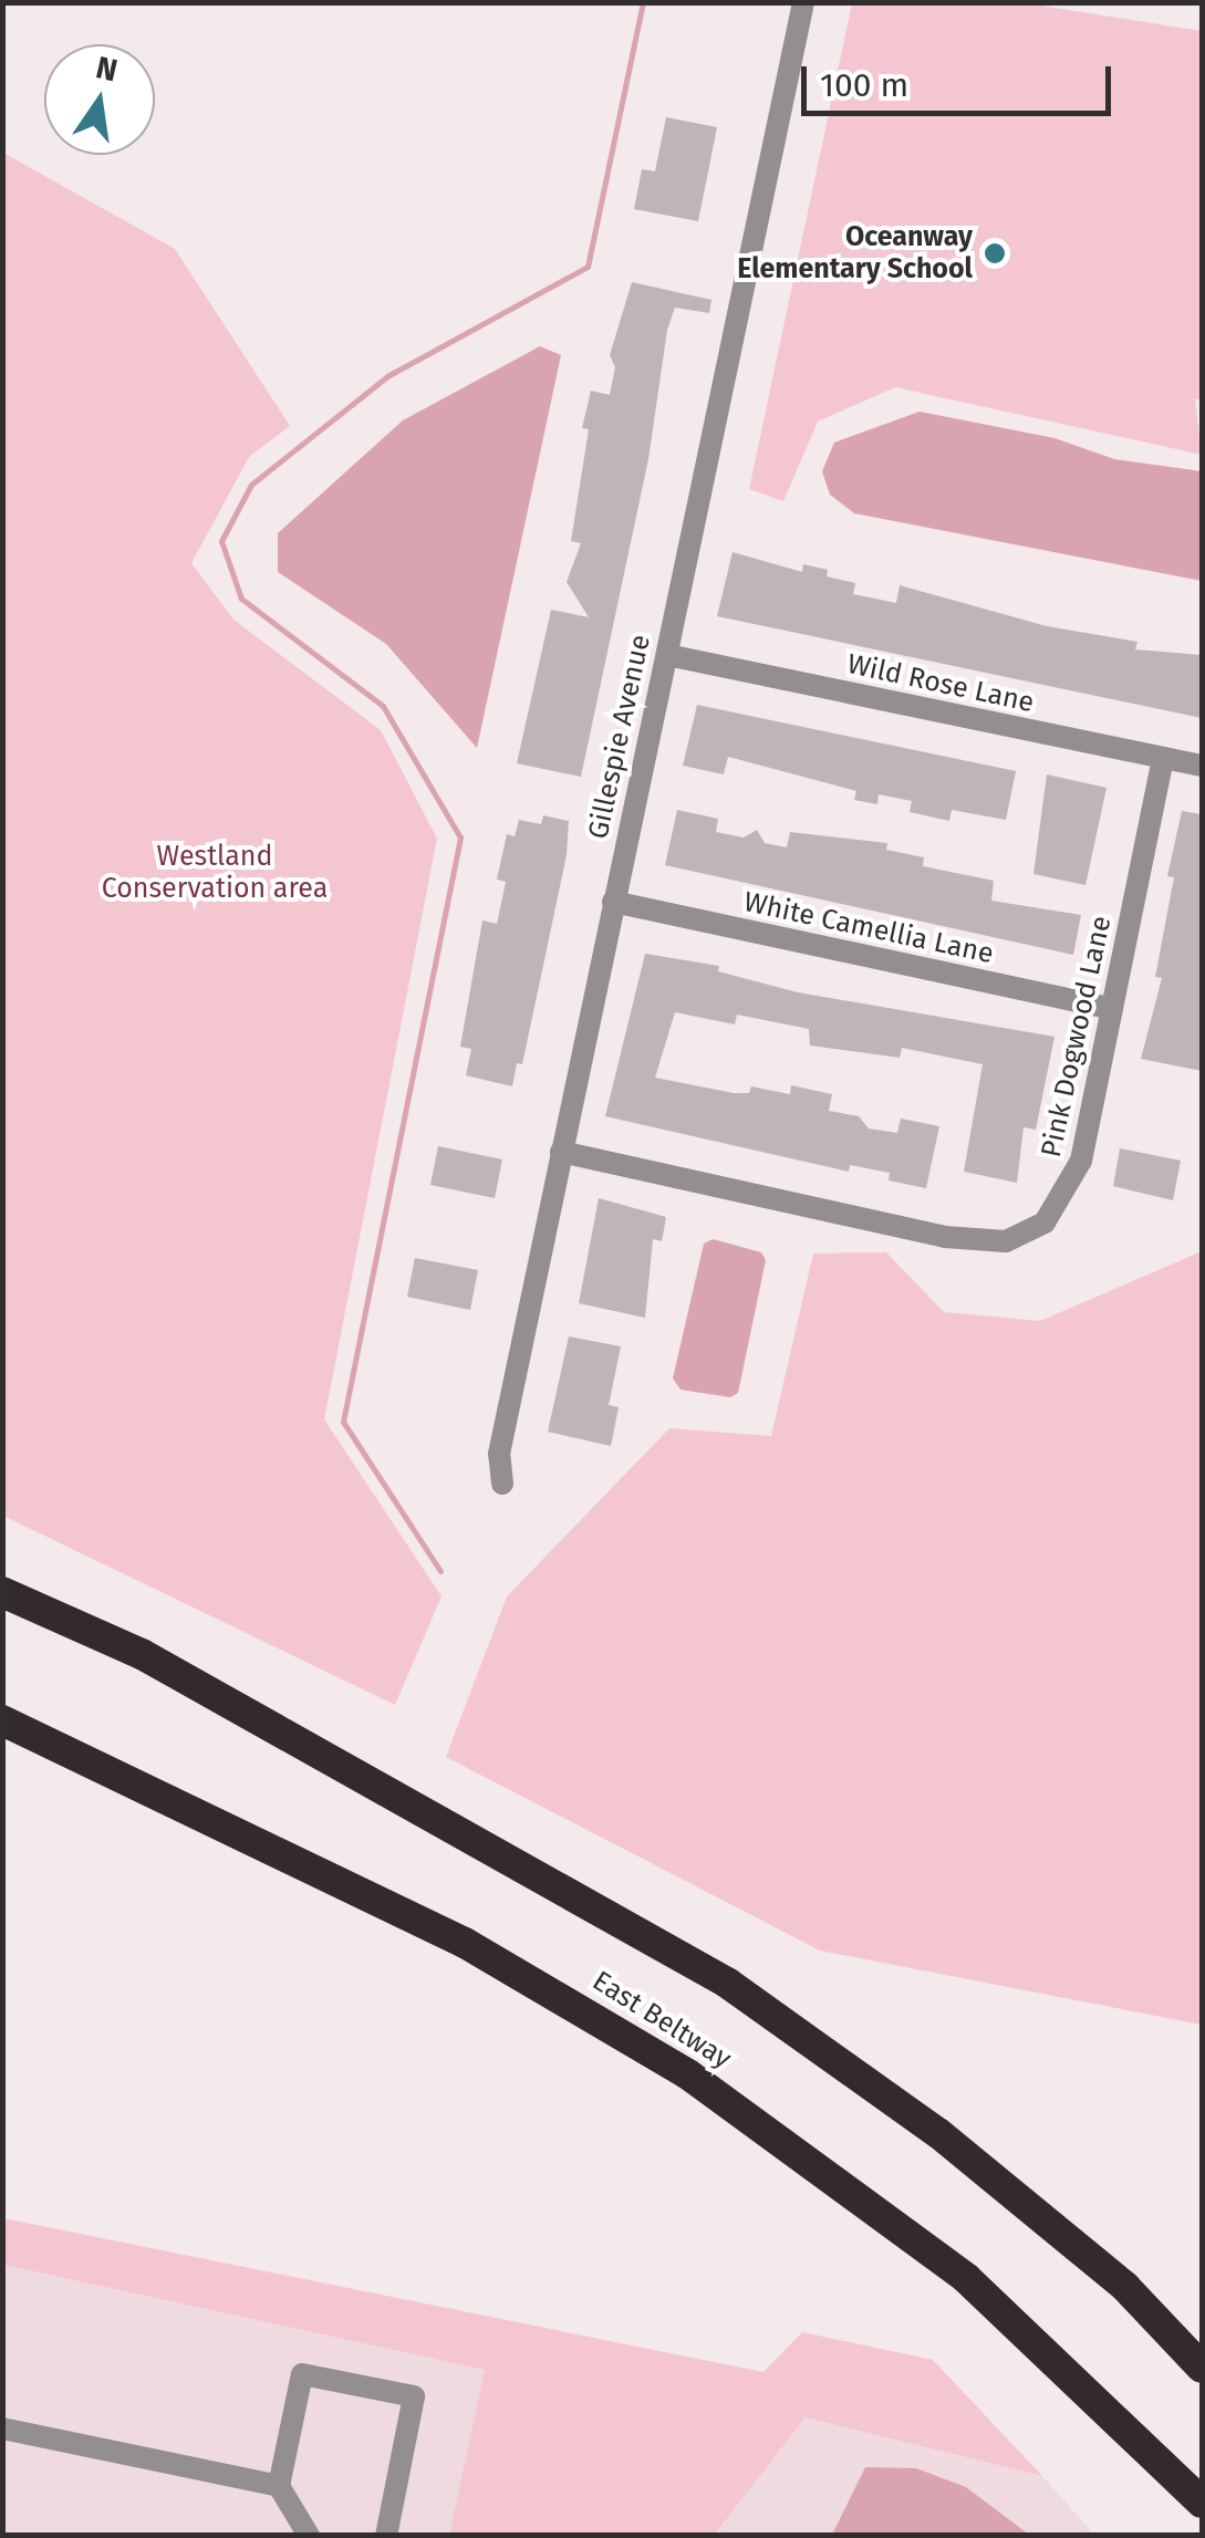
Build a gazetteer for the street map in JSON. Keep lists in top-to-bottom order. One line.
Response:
{"streets":{"highway":["East Beltway"],"street":["Wild Rose Lane","Gillespie Avenue","White Camellia Lane","Pink Dogwood Lane"]},"crossings":[["Wild Rose Lane","Gillespie Avenue"],["Wild Rose Lane","Pink Dogwood Lane"],["Gillespie Avenue","White Camellia Lane"],["Gillespie Avenue","Pink Dogwood Lane"],["White Camellia Lane","Pink Dogwood Lane"]],"parks":["Westland Conservation area"],"places":["Oceanway Elementary School"],"scale_bar":"100 m","north":"top"}
